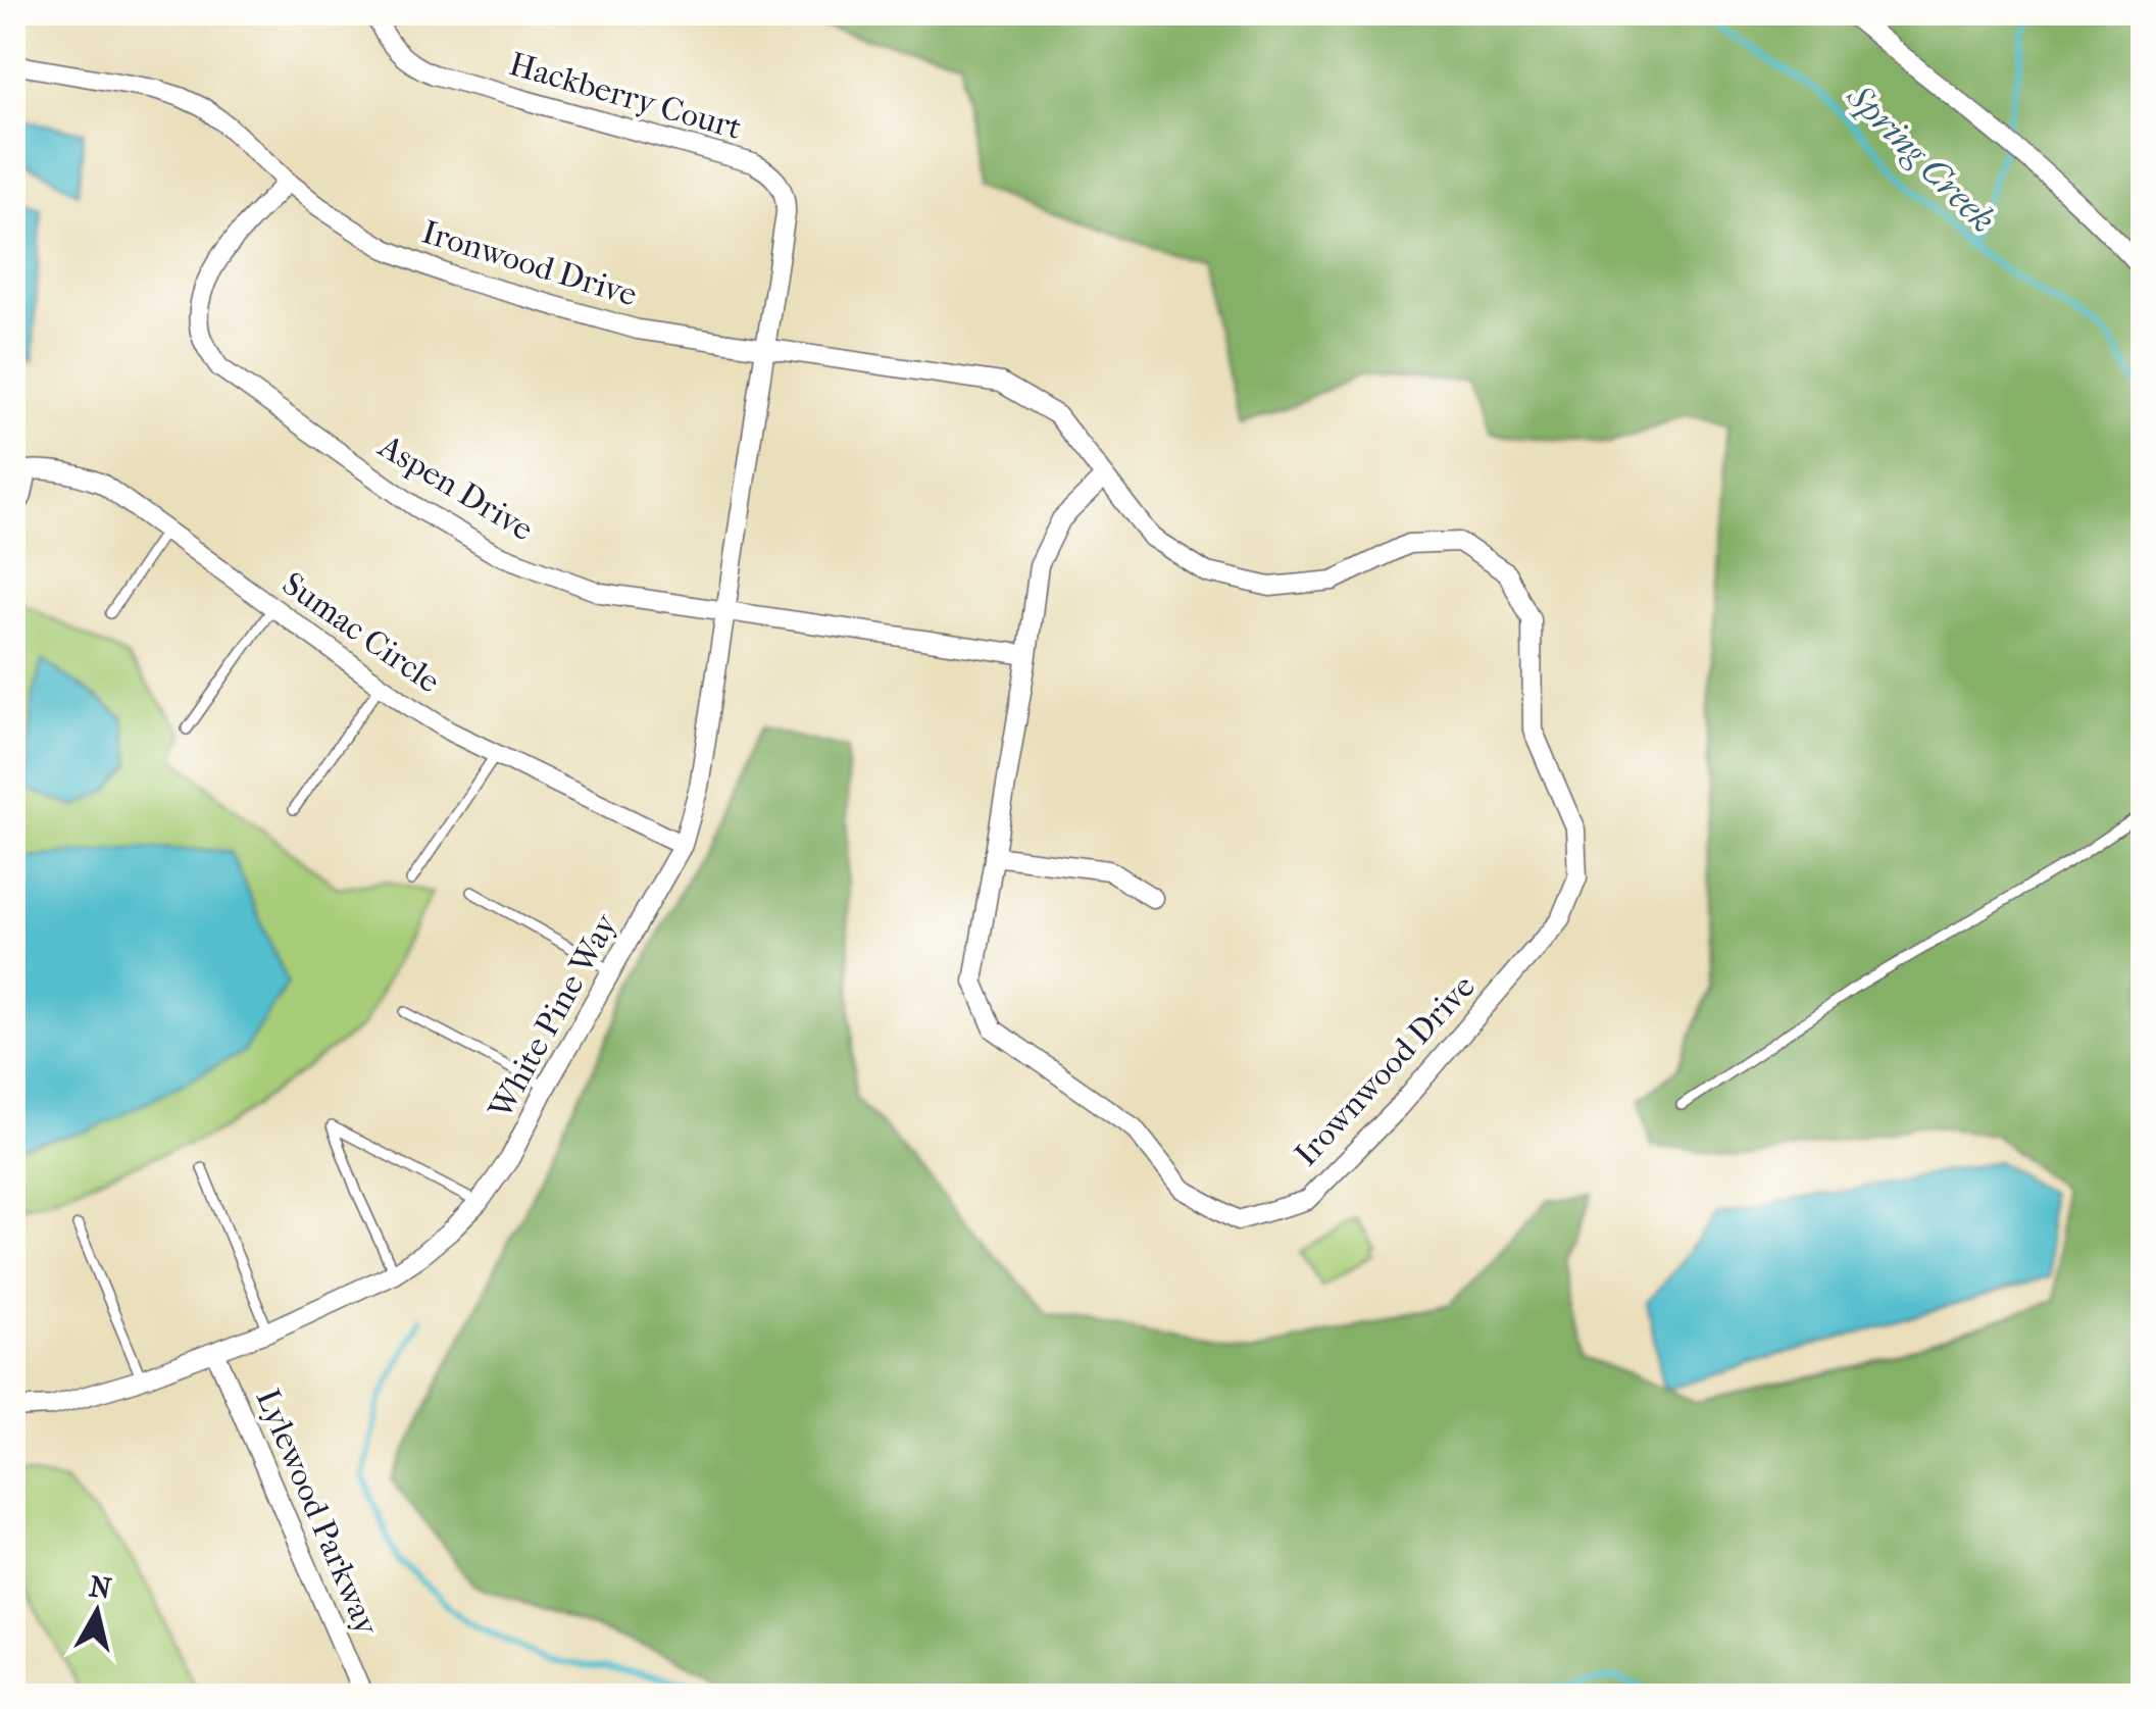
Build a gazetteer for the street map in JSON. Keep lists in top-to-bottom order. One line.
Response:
{"streets":{"street":["Hackberry Court","Ironwood Drive","Aspen Drive","Sumac Circle","White Pine Way","Irownwood Drive","Lylewood Parkway"]},"crossings":[["Hackberry Court","Ironwood Drive"],["Hackberry Court","White Pine Way"],["Ironwood Drive","Aspen Drive"],["Ironwood Drive","White Pine Way"],["Ironwood Drive","Irownwood Drive"],["Aspen Drive","White Pine Way"],["Aspen Drive","Irownwood Drive"],["Sumac Circle","White Pine Way"],["White Pine Way","Lylewood Parkway"]],"water":["Spring Creek"],"north":"top"}
